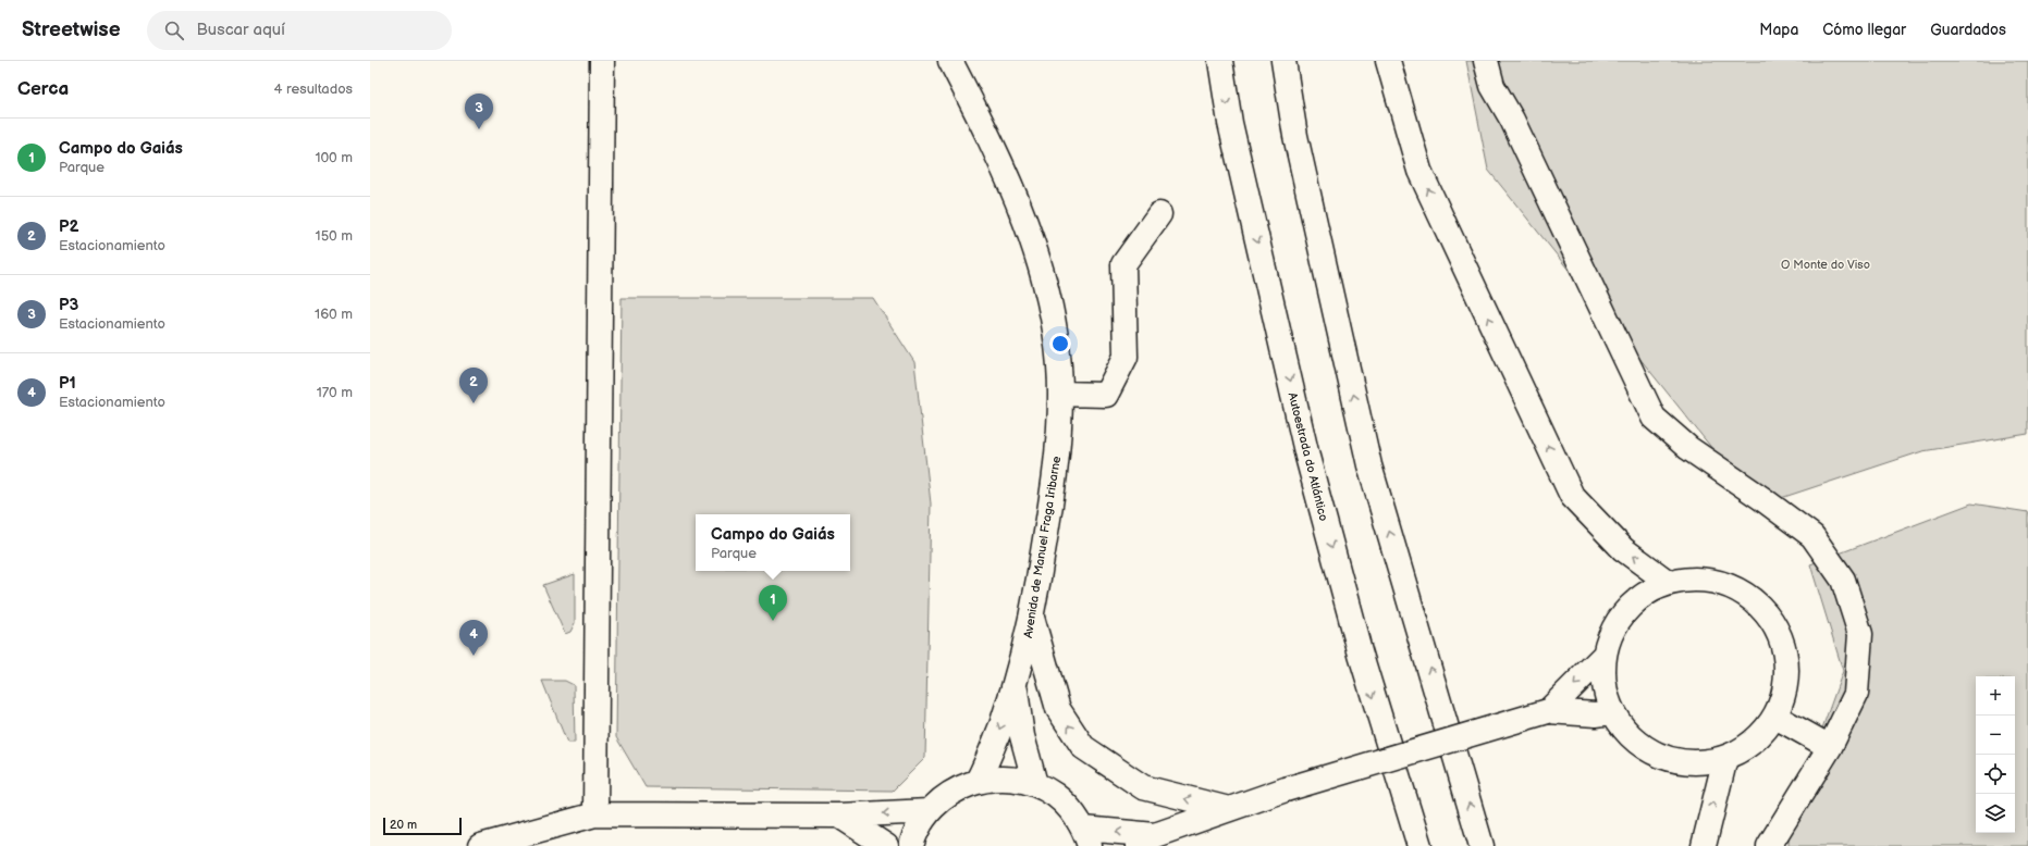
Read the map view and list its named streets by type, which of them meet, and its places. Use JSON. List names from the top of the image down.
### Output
{
  "streets": {
    "main road": ["Autoestrada do Atlántico", "Avenida de Manuel Fraga Iribarne"]
  },
  "parks": ["O Monte do Viso"],
  "scale_bar": "20 m",
  "page": {
    "header": "Streetwise",
    "search": "Buscar aquí",
    "nav": ["Mapa", "Cómo llegar", "Guardados"],
    "heading": ["Cerca", "4 resultados"],
    "pins": [
      "3",
      "2",
      "1",
      "4"
    ],
    "list": [
      {
        "mark": "1",
        "name": "Campo do Gaiás",
        "note": "Parque",
        "value": "100 m"
      },
      {
        "mark": "2",
        "name": "P2",
        "note": "Estacionamiento",
        "value": "150 m"
      },
      {
        "mark": "3",
        "name": "P3",
        "note": "Estacionamiento",
        "value": "160 m"
      },
      {
        "mark": "4",
        "name": "P1",
        "note": "Estacionamiento",
        "value": "170 m"
      }
    ],
    "popup": ["Campo do Gaiás", "Parque"],
    "map_buttons": ["+", "−"],
    "scale": "20 m"
  }
}
